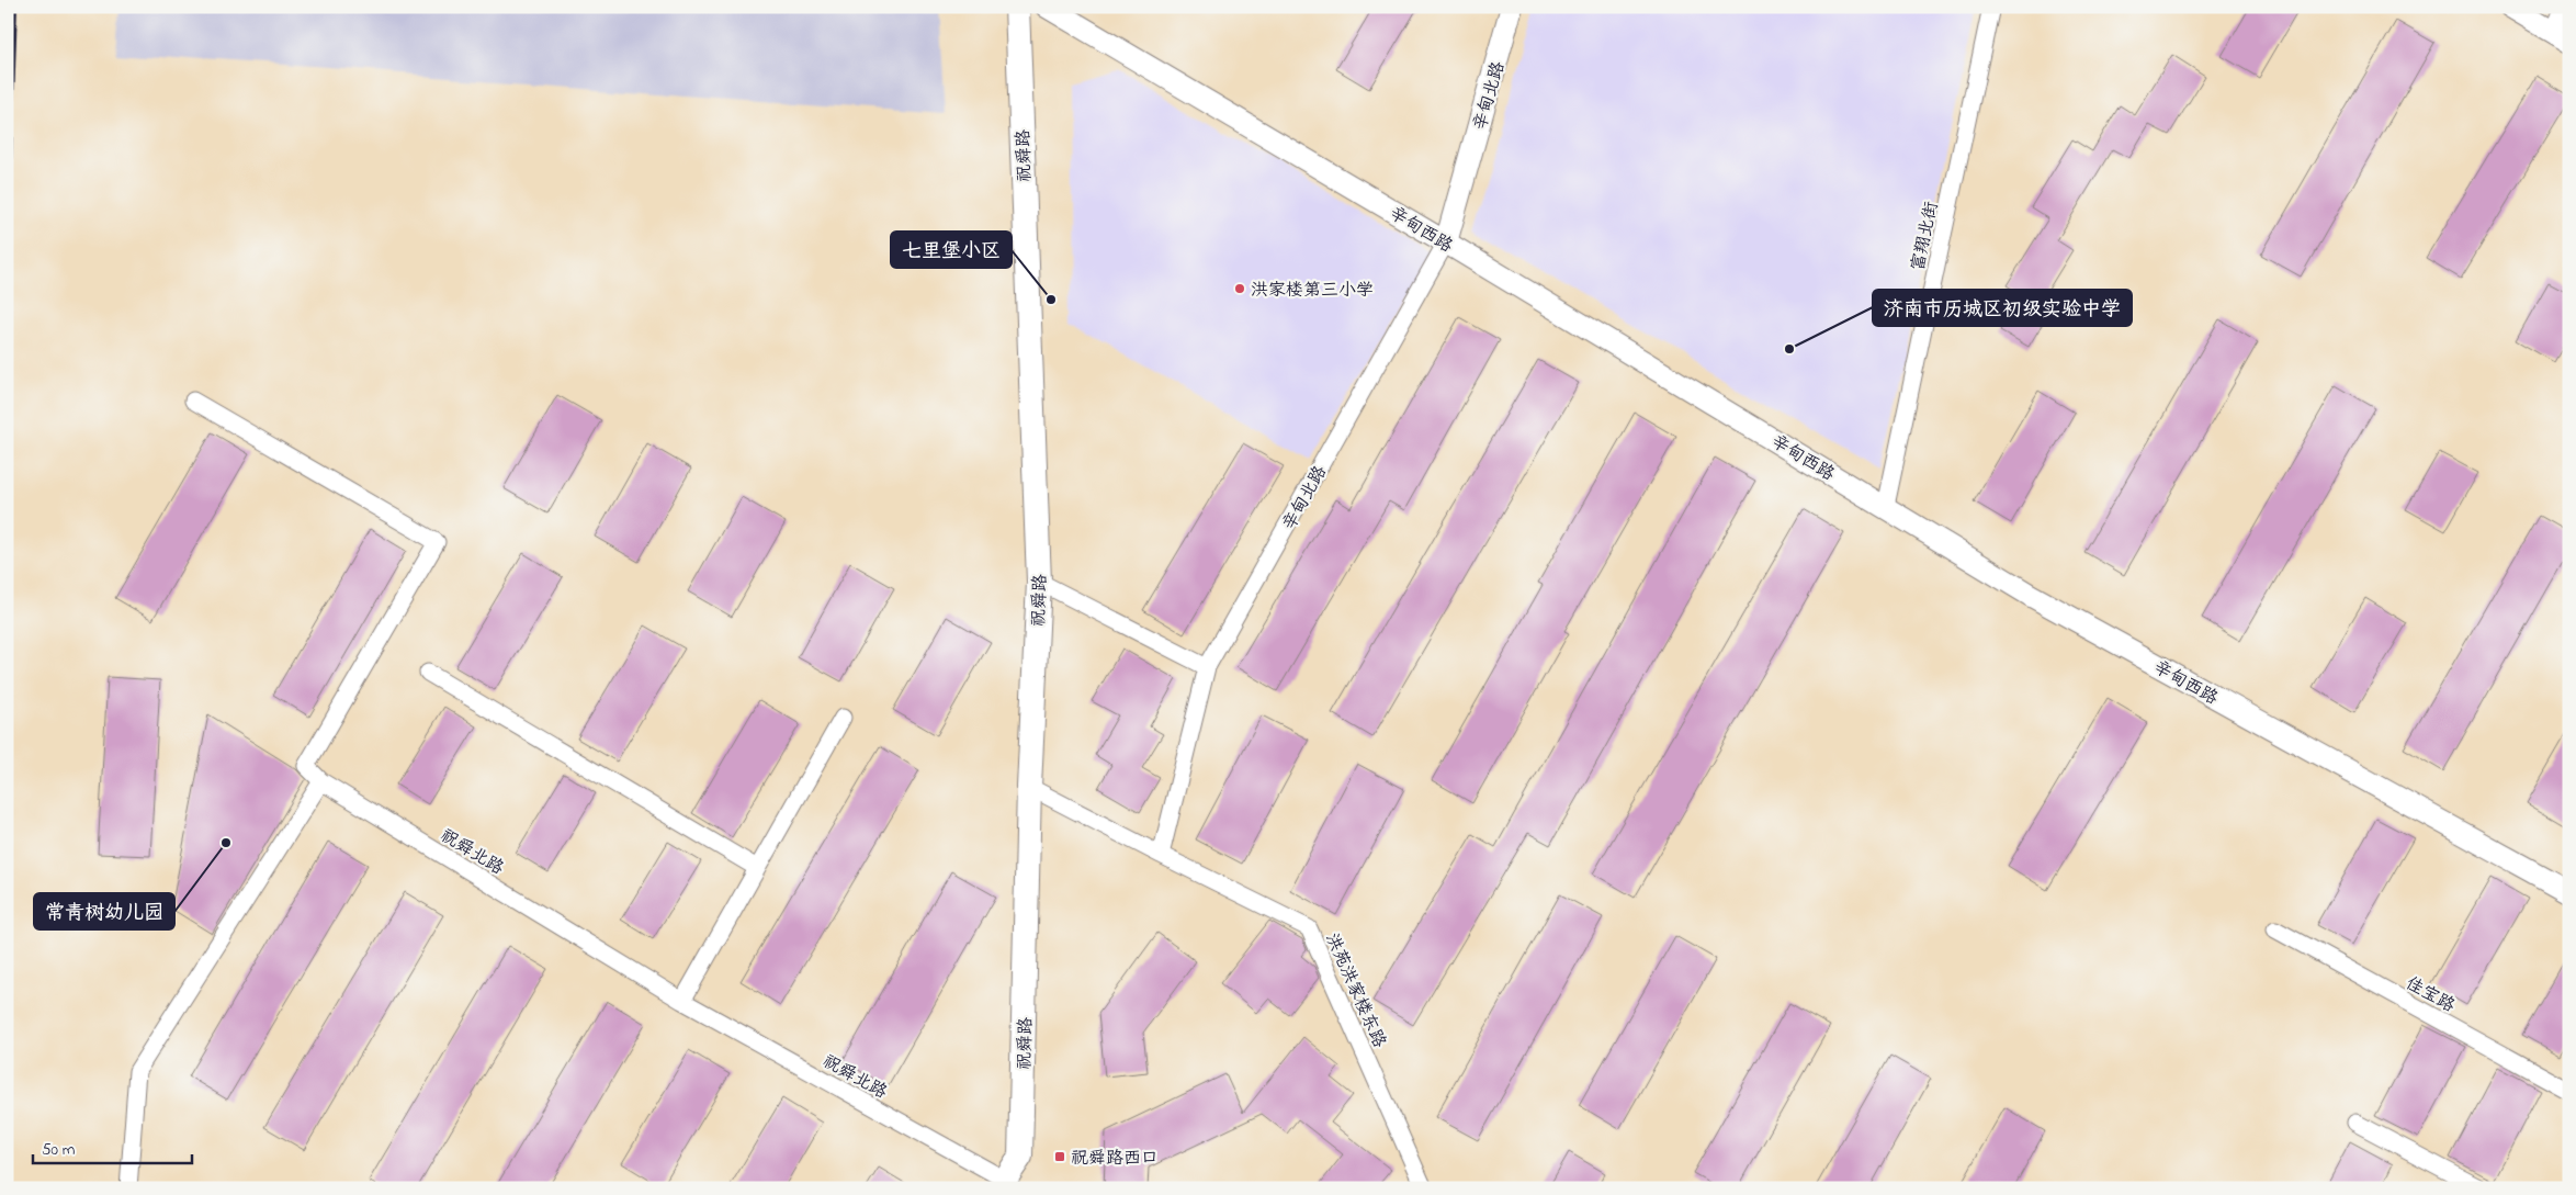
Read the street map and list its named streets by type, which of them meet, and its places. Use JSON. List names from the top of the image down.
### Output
{
  "streets": {
    "main road": ["祝舜路"],
    "street": [
      "辛甸北路",
      "辛甸西路",
      "富翔北街",
      "祝舜北路",
      "洪苑洪家楼东路",
      "佳宝路"
    ]
  },
  "crossings": [
    ["辛甸北路", "辛甸西路"],
    ["辛甸北路", "洪苑洪家楼东路"],
    ["祝舜路", "祝舜北路"],
    ["辛甸西路", "富翔北街"]
  ],
  "places": {
    "other": [
      "洪家楼第三小学",
      "七里堡小区",
      "济南市历城区初级实验中学",
      "常青树幼儿园"
    ],
    "transit": ["祝舜路西口"]
  },
  "scale_bar": "50 m"
}
